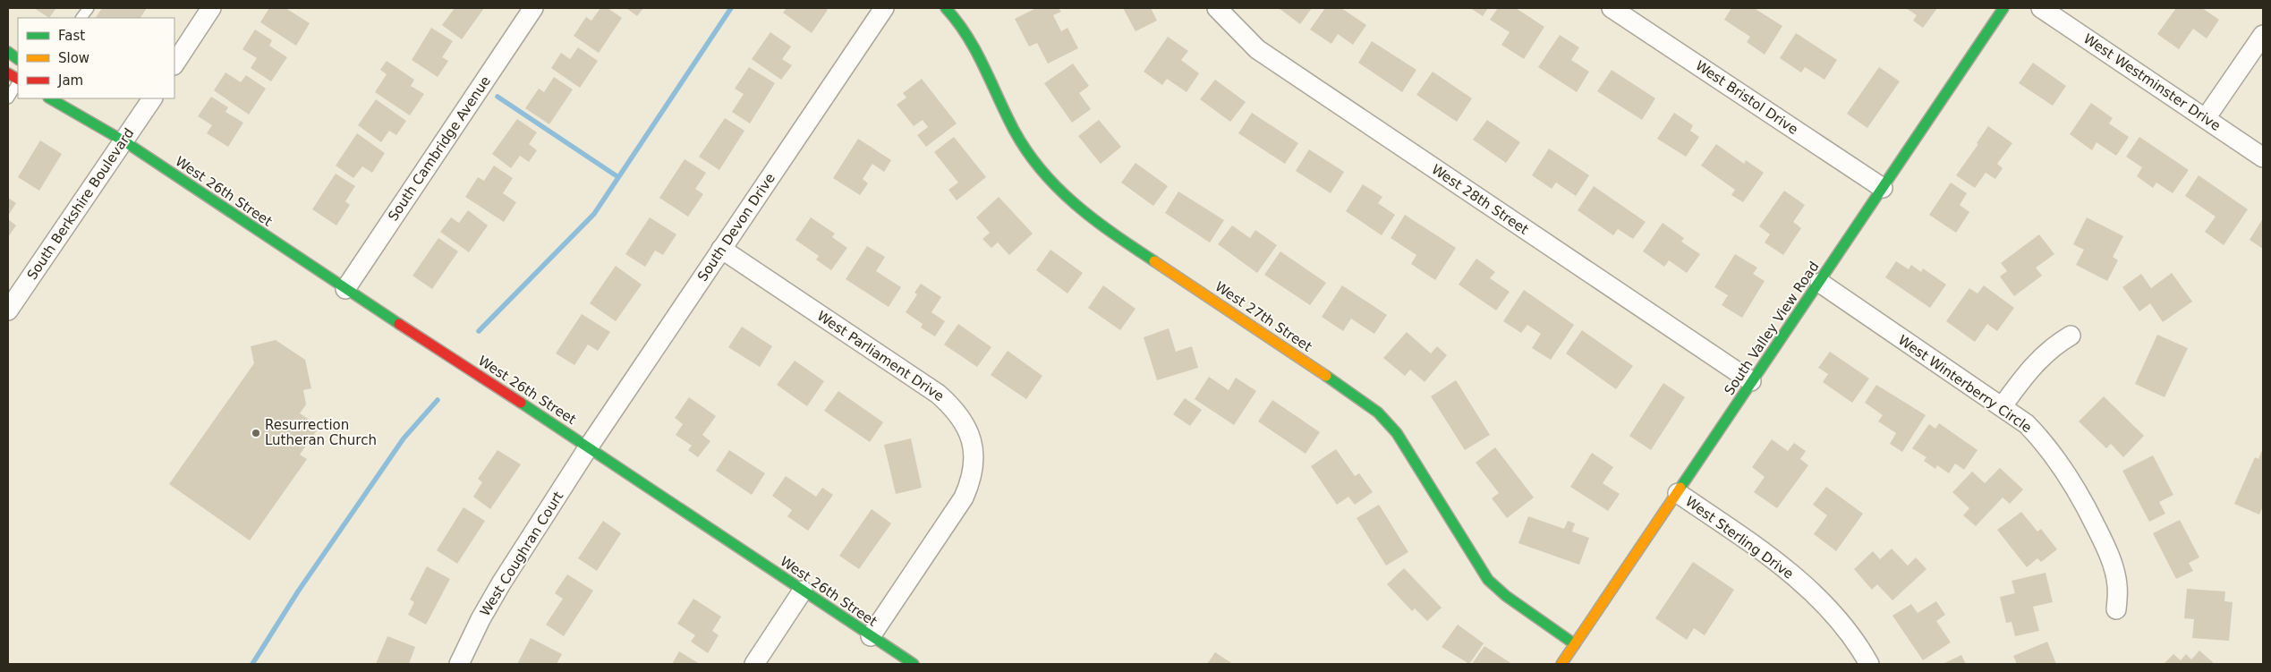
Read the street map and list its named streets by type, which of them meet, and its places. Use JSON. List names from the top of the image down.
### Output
{
  "streets": {
    "street": [
      "West Westminster Drive",
      "West Bristol Drive",
      "South Cambridge Avenue",
      "West 26th Street",
      "West 28th Street",
      "South Berkshire Boulevard",
      "South Devon Drive",
      "West 27th Street",
      "South Valley View Road",
      "West Parliament Drive",
      "West Winterberry Circle",
      "West Sterling Drive",
      "West Coughran Court"
    ]
  },
  "crossings": [
    ["West Bristol Drive", "South Valley View Road"],
    ["South Cambridge Avenue", "West 26th Street"],
    ["West 26th Street", "South Berkshire Boulevard"],
    ["West 26th Street", "South Devon Drive"],
    ["West 26th Street", "West Parliament Drive"],
    ["West 26th Street", "West Coughran Court"],
    ["West 28th Street", "South Valley View Road"],
    ["South Devon Drive", "West Parliament Drive"],
    ["South Devon Drive", "West Coughran Court"],
    ["West 27th Street", "South Valley View Road"],
    ["South Valley View Road", "West Winterberry Circle"],
    ["South Valley View Road", "West Sterling Drive"]
  ],
  "places": ["Resurrection Lutheran Church"],
  "legend": ["Fast", "Slow", "Jam"]
}
